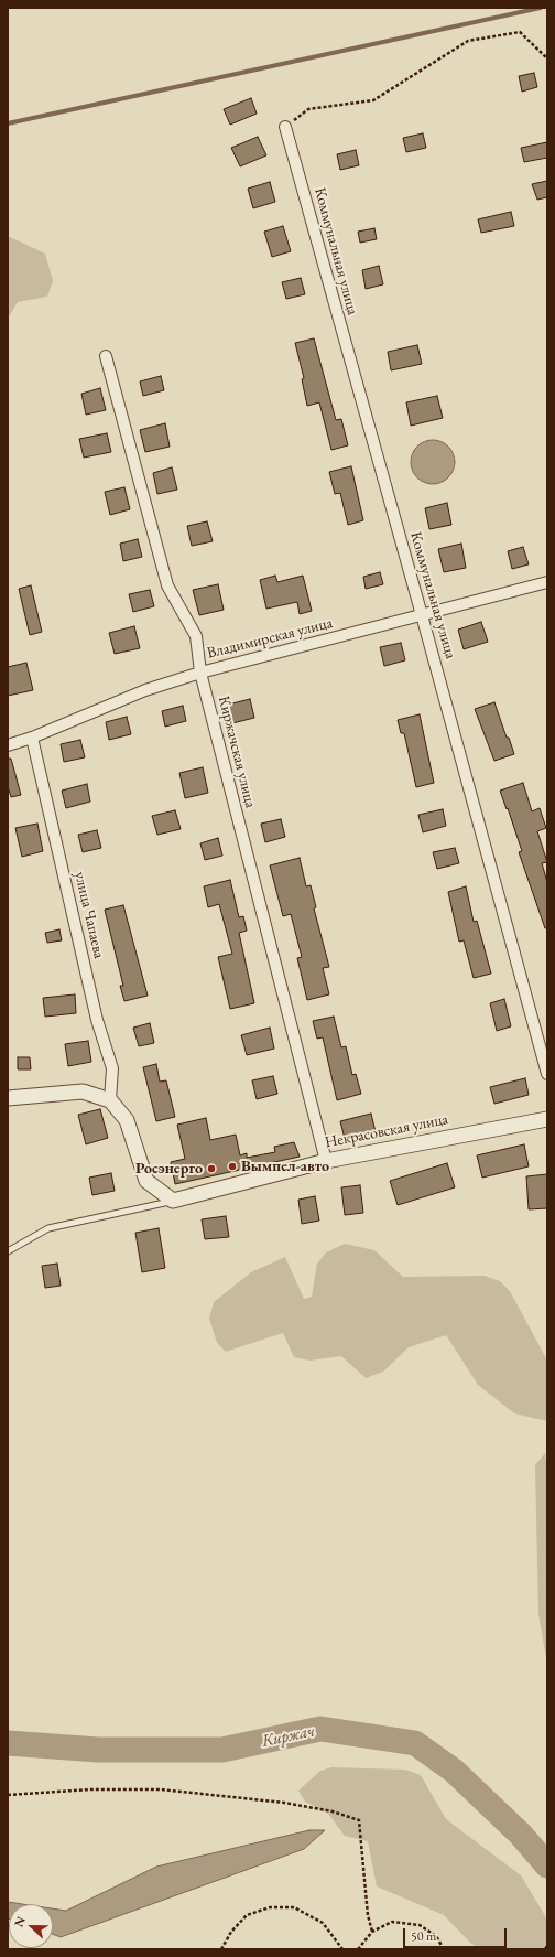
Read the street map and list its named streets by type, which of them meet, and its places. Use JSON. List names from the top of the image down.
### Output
{
  "streets": {
    "street": [
      "Коммунальная улица",
      "Владимирская улица",
      "Киржачская улица",
      "улица Чапаева",
      "Некрасовская улица"
    ]
  },
  "crossings": [
    ["Коммунальная улица", "Владимирская улица"],
    ["Владимирская улица", "Киржачская улица"],
    ["Владимирская улица", "улица Чапаева"],
    ["Киржачская улица", "Некрасовская улица"]
  ],
  "water": ["Киржач"],
  "places": ["Вымпел-авто", "Росэнерго"],
  "scale_bar": "50 m",
  "north": "left"
}
